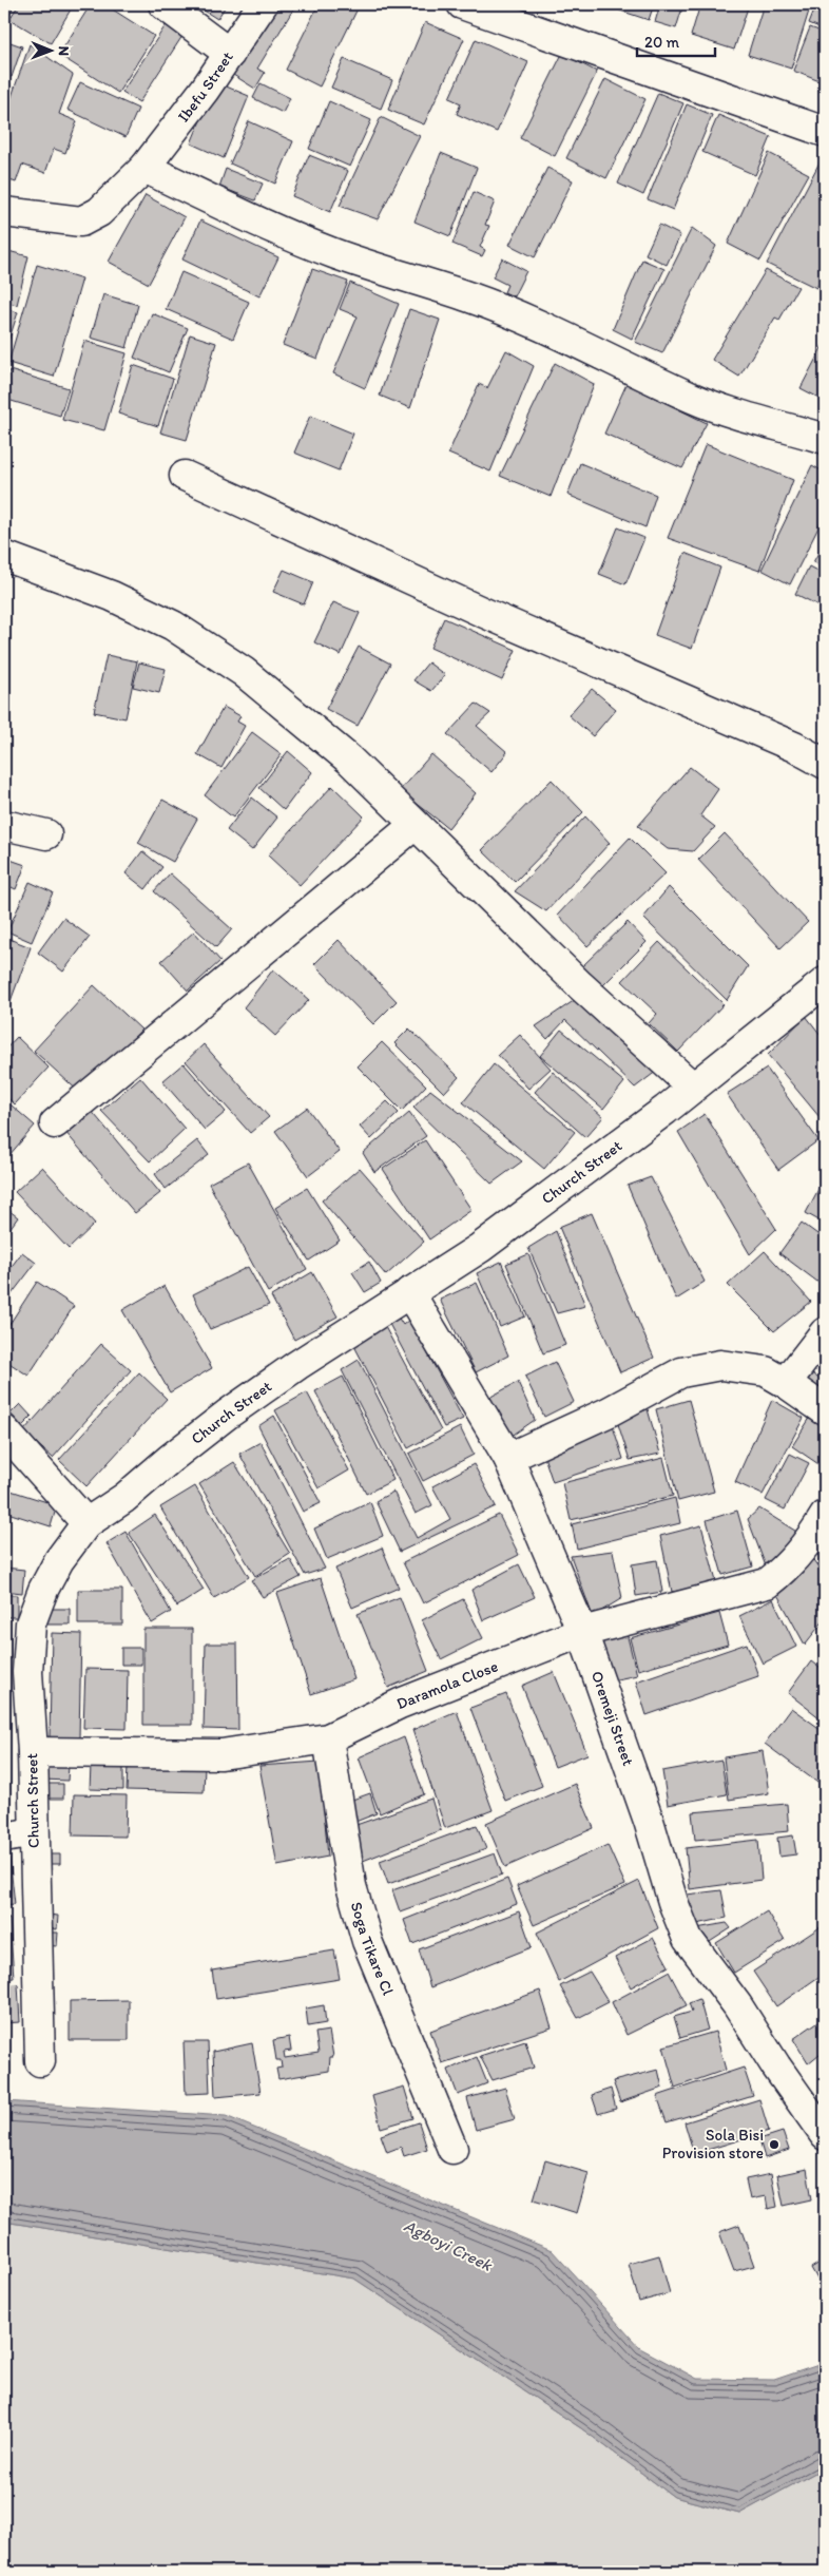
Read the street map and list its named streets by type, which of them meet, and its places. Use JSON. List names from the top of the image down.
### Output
{
  "streets": {
    "street": [
      "Ibefu Street",
      "Church Street",
      "Daramola Close",
      "Oremeji Street",
      "Soga Tikare Cl"
    ]
  },
  "crossings": [
    ["Church Street", "Daramola Close"],
    ["Church Street", "Oremeji Street"],
    ["Daramola Close", "Oremeji Street"],
    ["Daramola Close", "Soga Tikare Cl"]
  ],
  "water": ["Agboyi Creek"],
  "places": ["Sola Bisi Provision store"],
  "scale_bar": "20 m",
  "north": "right"
}
